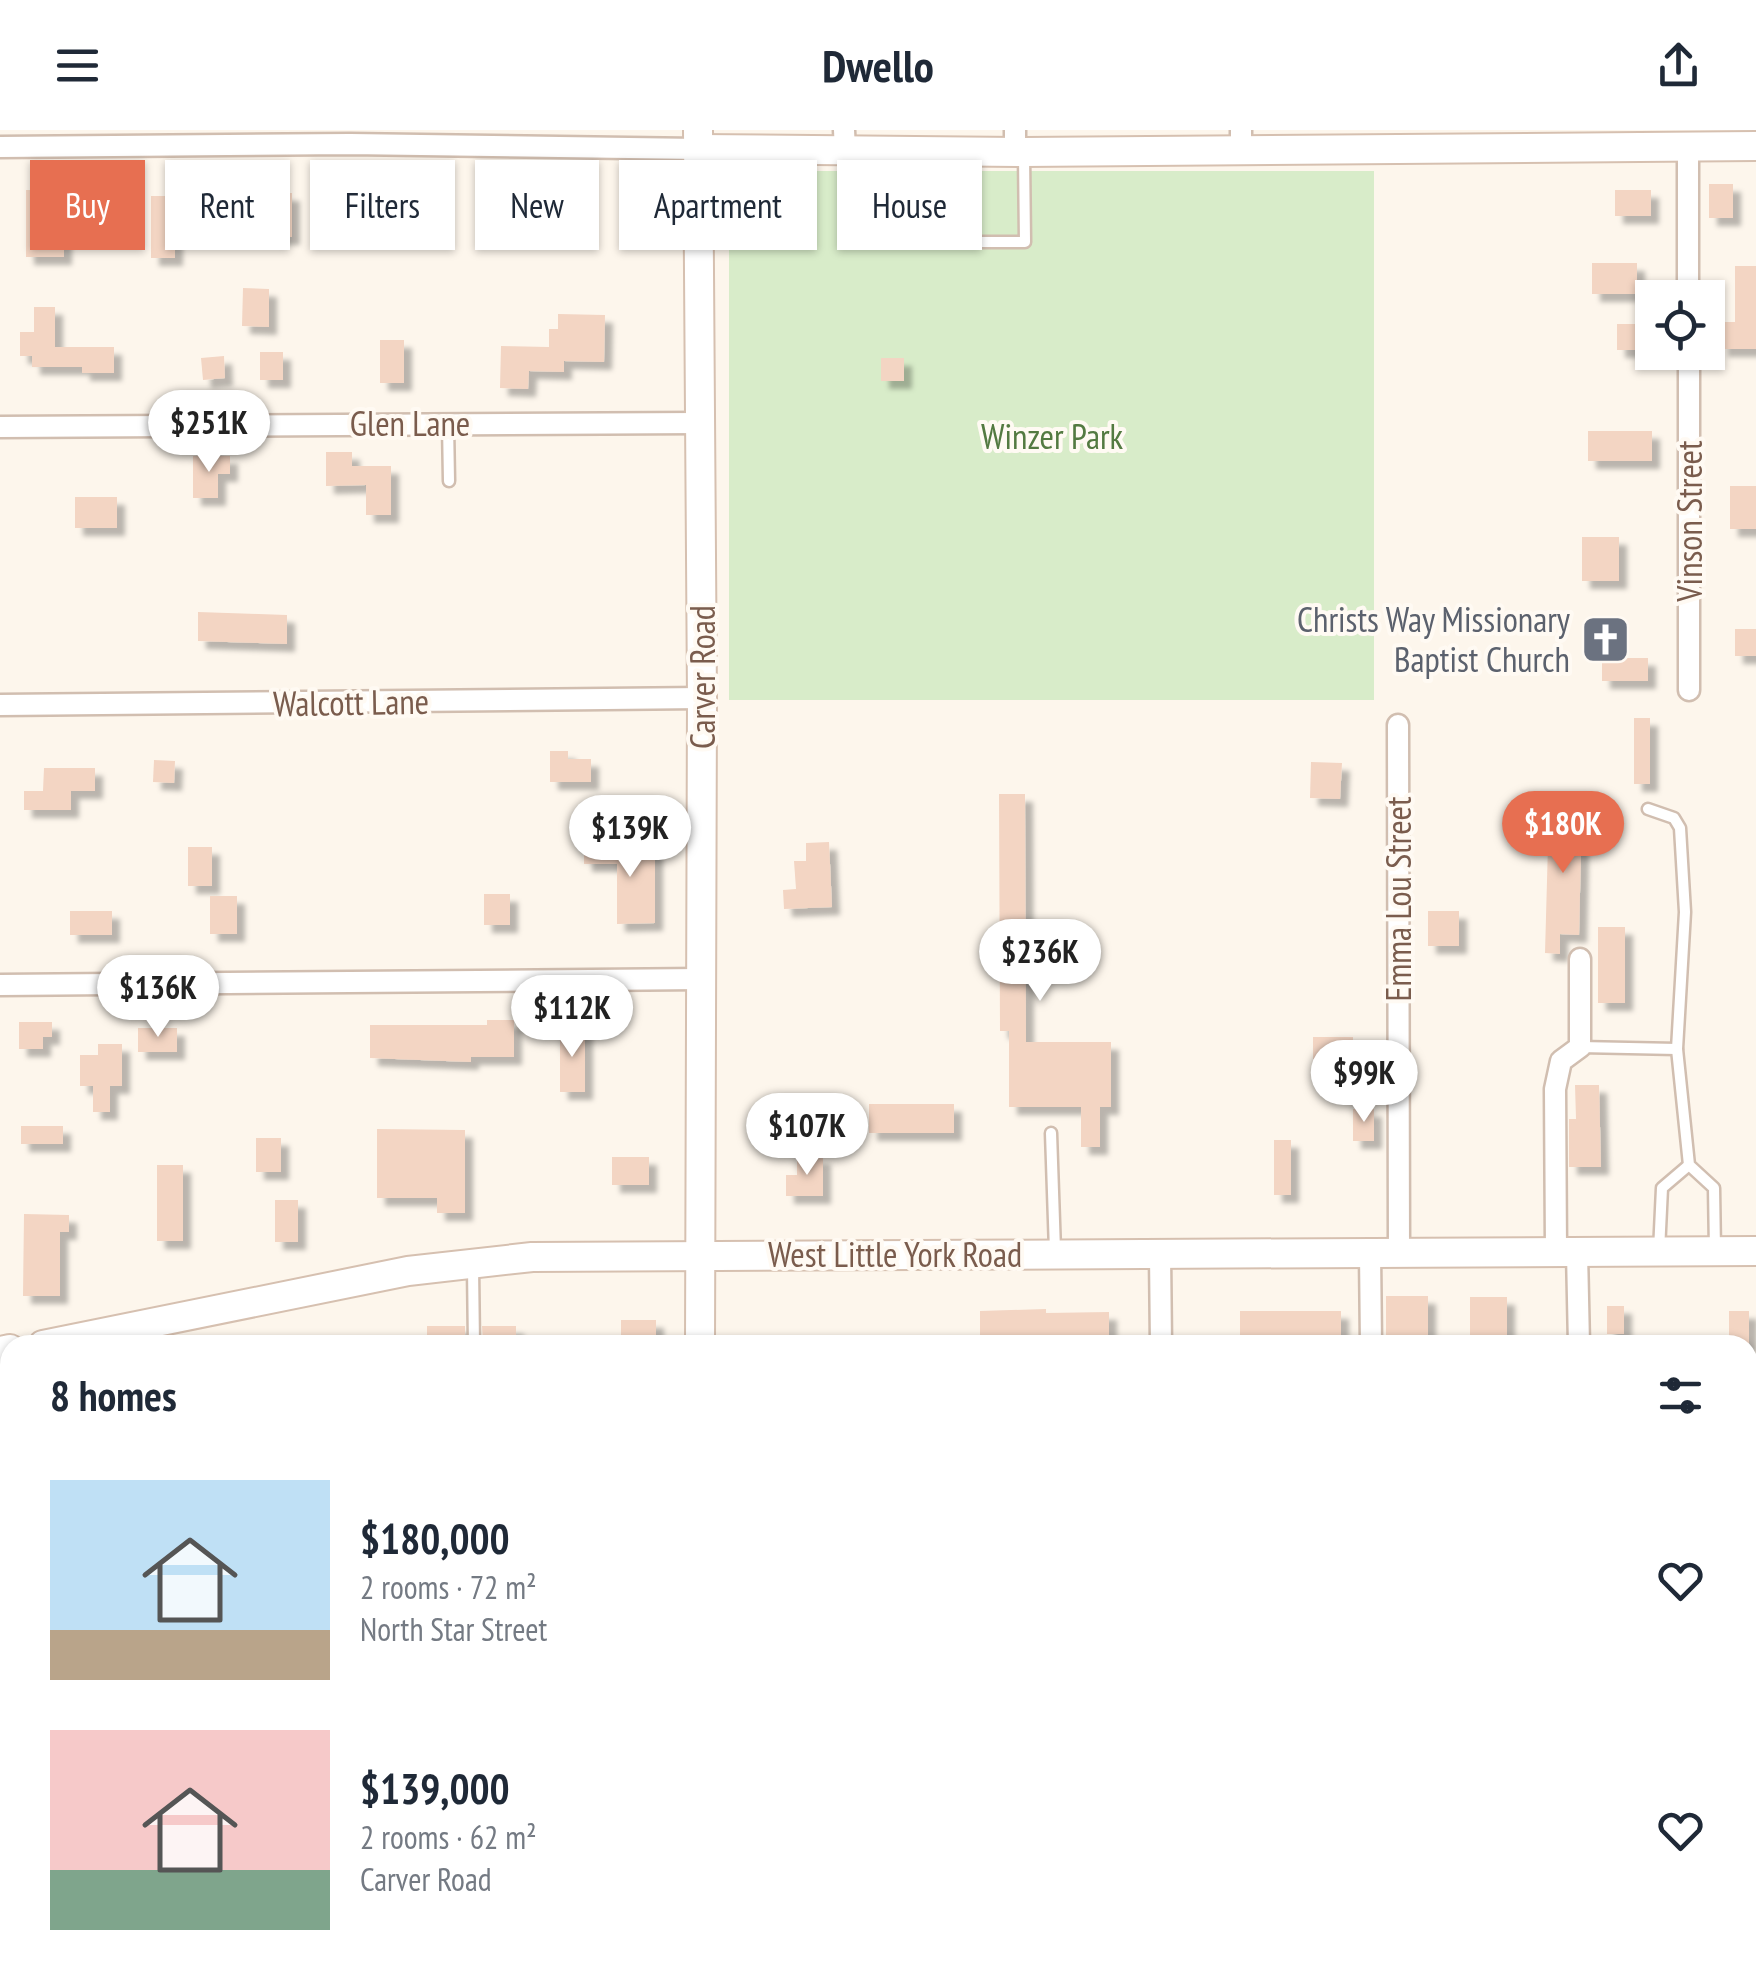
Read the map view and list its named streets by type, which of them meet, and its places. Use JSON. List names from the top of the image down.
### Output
{
  "streets": {
    "street": [
      "Glen Lane",
      "Vinson Street",
      "Carver Road",
      "Walcott Lane",
      "Emma Lou Street",
      "West Little York Road"
    ]
  },
  "crossings": [
    ["Glen Lane", "Carver Road"],
    ["Carver Road", "Walcott Lane"],
    ["Carver Road", "West Little York Road"],
    ["Emma Lou Street", "West Little York Road"]
  ],
  "parks": ["Winzer Park"],
  "places": {
    "church": ["Christs Way Missionary Baptist Church"]
  },
  "page": {
    "header": "Dwello",
    "chip": [
      "Buy",
      "Rent",
      "Filters",
      "New",
      "Apartment",
      "House"
    ],
    "price": [
      "$251K",
      "$180K",
      "$139K",
      "$236K",
      "$136K",
      "$112K",
      "$99K",
      "$107K"
    ],
    "heading": "8 homes",
    "list": [
      {
        "name": "$180,000",
        "note": "2 rooms · 72 m² · North Star Street"
      },
      {
        "name": "$139,000",
        "note": "2 rooms · 62 m² · Carver Road"
      }
    ]
  }
}
